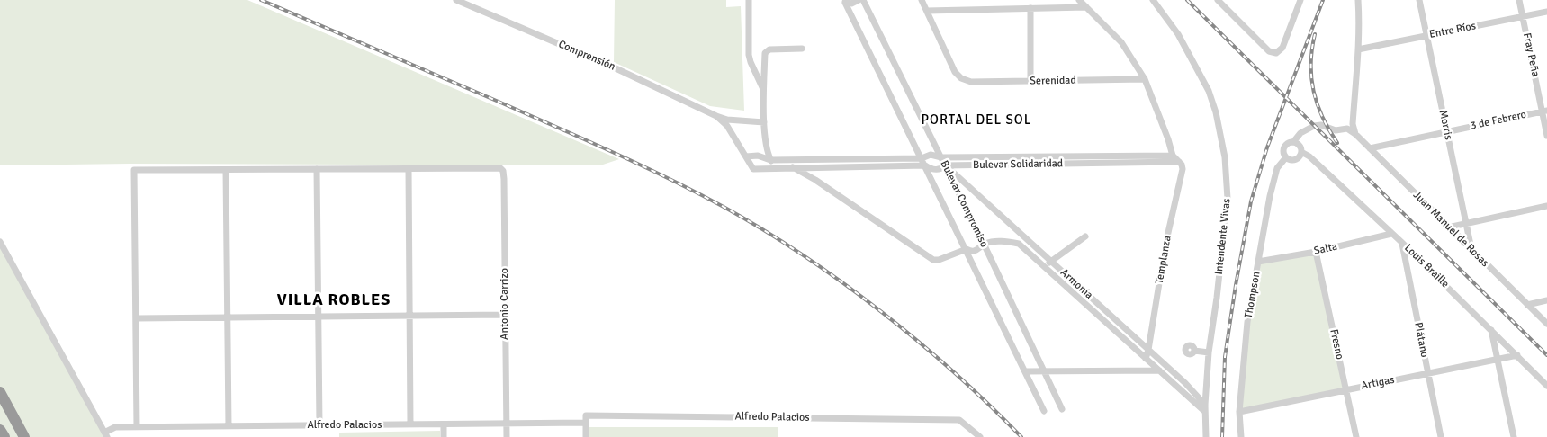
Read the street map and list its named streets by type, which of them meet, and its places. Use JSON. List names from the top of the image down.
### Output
{
  "streets": {
    "street": [
      "Entre Ríos",
      "Fray Peña",
      "Comprensión",
      "Serenidad",
      "3 de Febrero",
      "Morris",
      "Bulevar Solidaridad",
      "Bulevar Compromiso",
      "Juan Manuel de Rosas",
      "Intendente Vivas",
      "Salta",
      "Templanza",
      "Louis Braille",
      "Armonía",
      "Thompson",
      "Antonio Carrizo",
      "Plátano",
      "Fresno",
      "Artigas",
      "Alfredo Palacios"
    ]
  },
  "crossings": [
    ["Entre Ríos", "Fray Peña"],
    ["Entre Ríos", "Morris"],
    ["Fray Peña", "3 de Febrero"],
    ["Comprensión", "Bulevar Solidaridad"],
    ["3 de Febrero", "Morris"],
    ["3 de Febrero", "Juan Manuel de Rosas"],
    ["Morris", "Juan Manuel de Rosas"],
    ["Bulevar Solidaridad", "Bulevar Compromiso"],
    ["Bulevar Solidaridad", "Templanza"],
    ["Bulevar Solidaridad", "Armonía"],
    ["Bulevar Compromiso", "Armonía"],
    ["Intendente Vivas", "Armonía"],
    ["Salta", "Louis Braille"],
    ["Salta", "Thompson"],
    ["Salta", "Fresno"],
    ["Templanza", "Armonía"],
    ["Louis Braille", "Thompson"],
    ["Louis Braille", "Plátano"],
    ["Louis Braille", "Artigas"],
    ["Thompson", "Artigas"],
    ["Antonio Carrizo", "Alfredo Palacios"],
    ["Plátano", "Artigas"],
    ["Fresno", "Artigas"]
  ],
  "districts": ["PORTAL DEL SOL", "VILLA ROBLES"]
}
